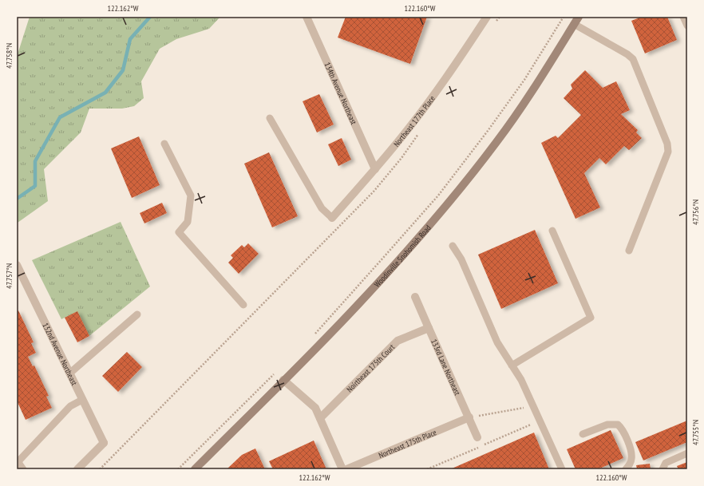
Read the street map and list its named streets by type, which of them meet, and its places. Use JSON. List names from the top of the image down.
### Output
{
  "streets": {
    "main road": ["Woodinville Snohomish Road"],
    "street": [
      "134th Avenue Northeast",
      "Northeast 177th Place",
      "132nd Avenue Northeast",
      "133rd Lane Northeast",
      "Noirtheast 175th Court",
      "Northeast 175th Place"
    ]
  },
  "crossings": [
    ["134th Avenue Northeast", "Northeast 177th Place"],
    ["133rd Lane Northeast", "Noirtheast 175th Court"],
    ["133rd Lane Northeast", "Northeast 175th Place"]
  ],
  "coordinates": [
    "122.162°W",
    "122.160°W",
    "47.758°N",
    "47.756°N",
    "47.757°N",
    "47.755°N"
  ]
}
